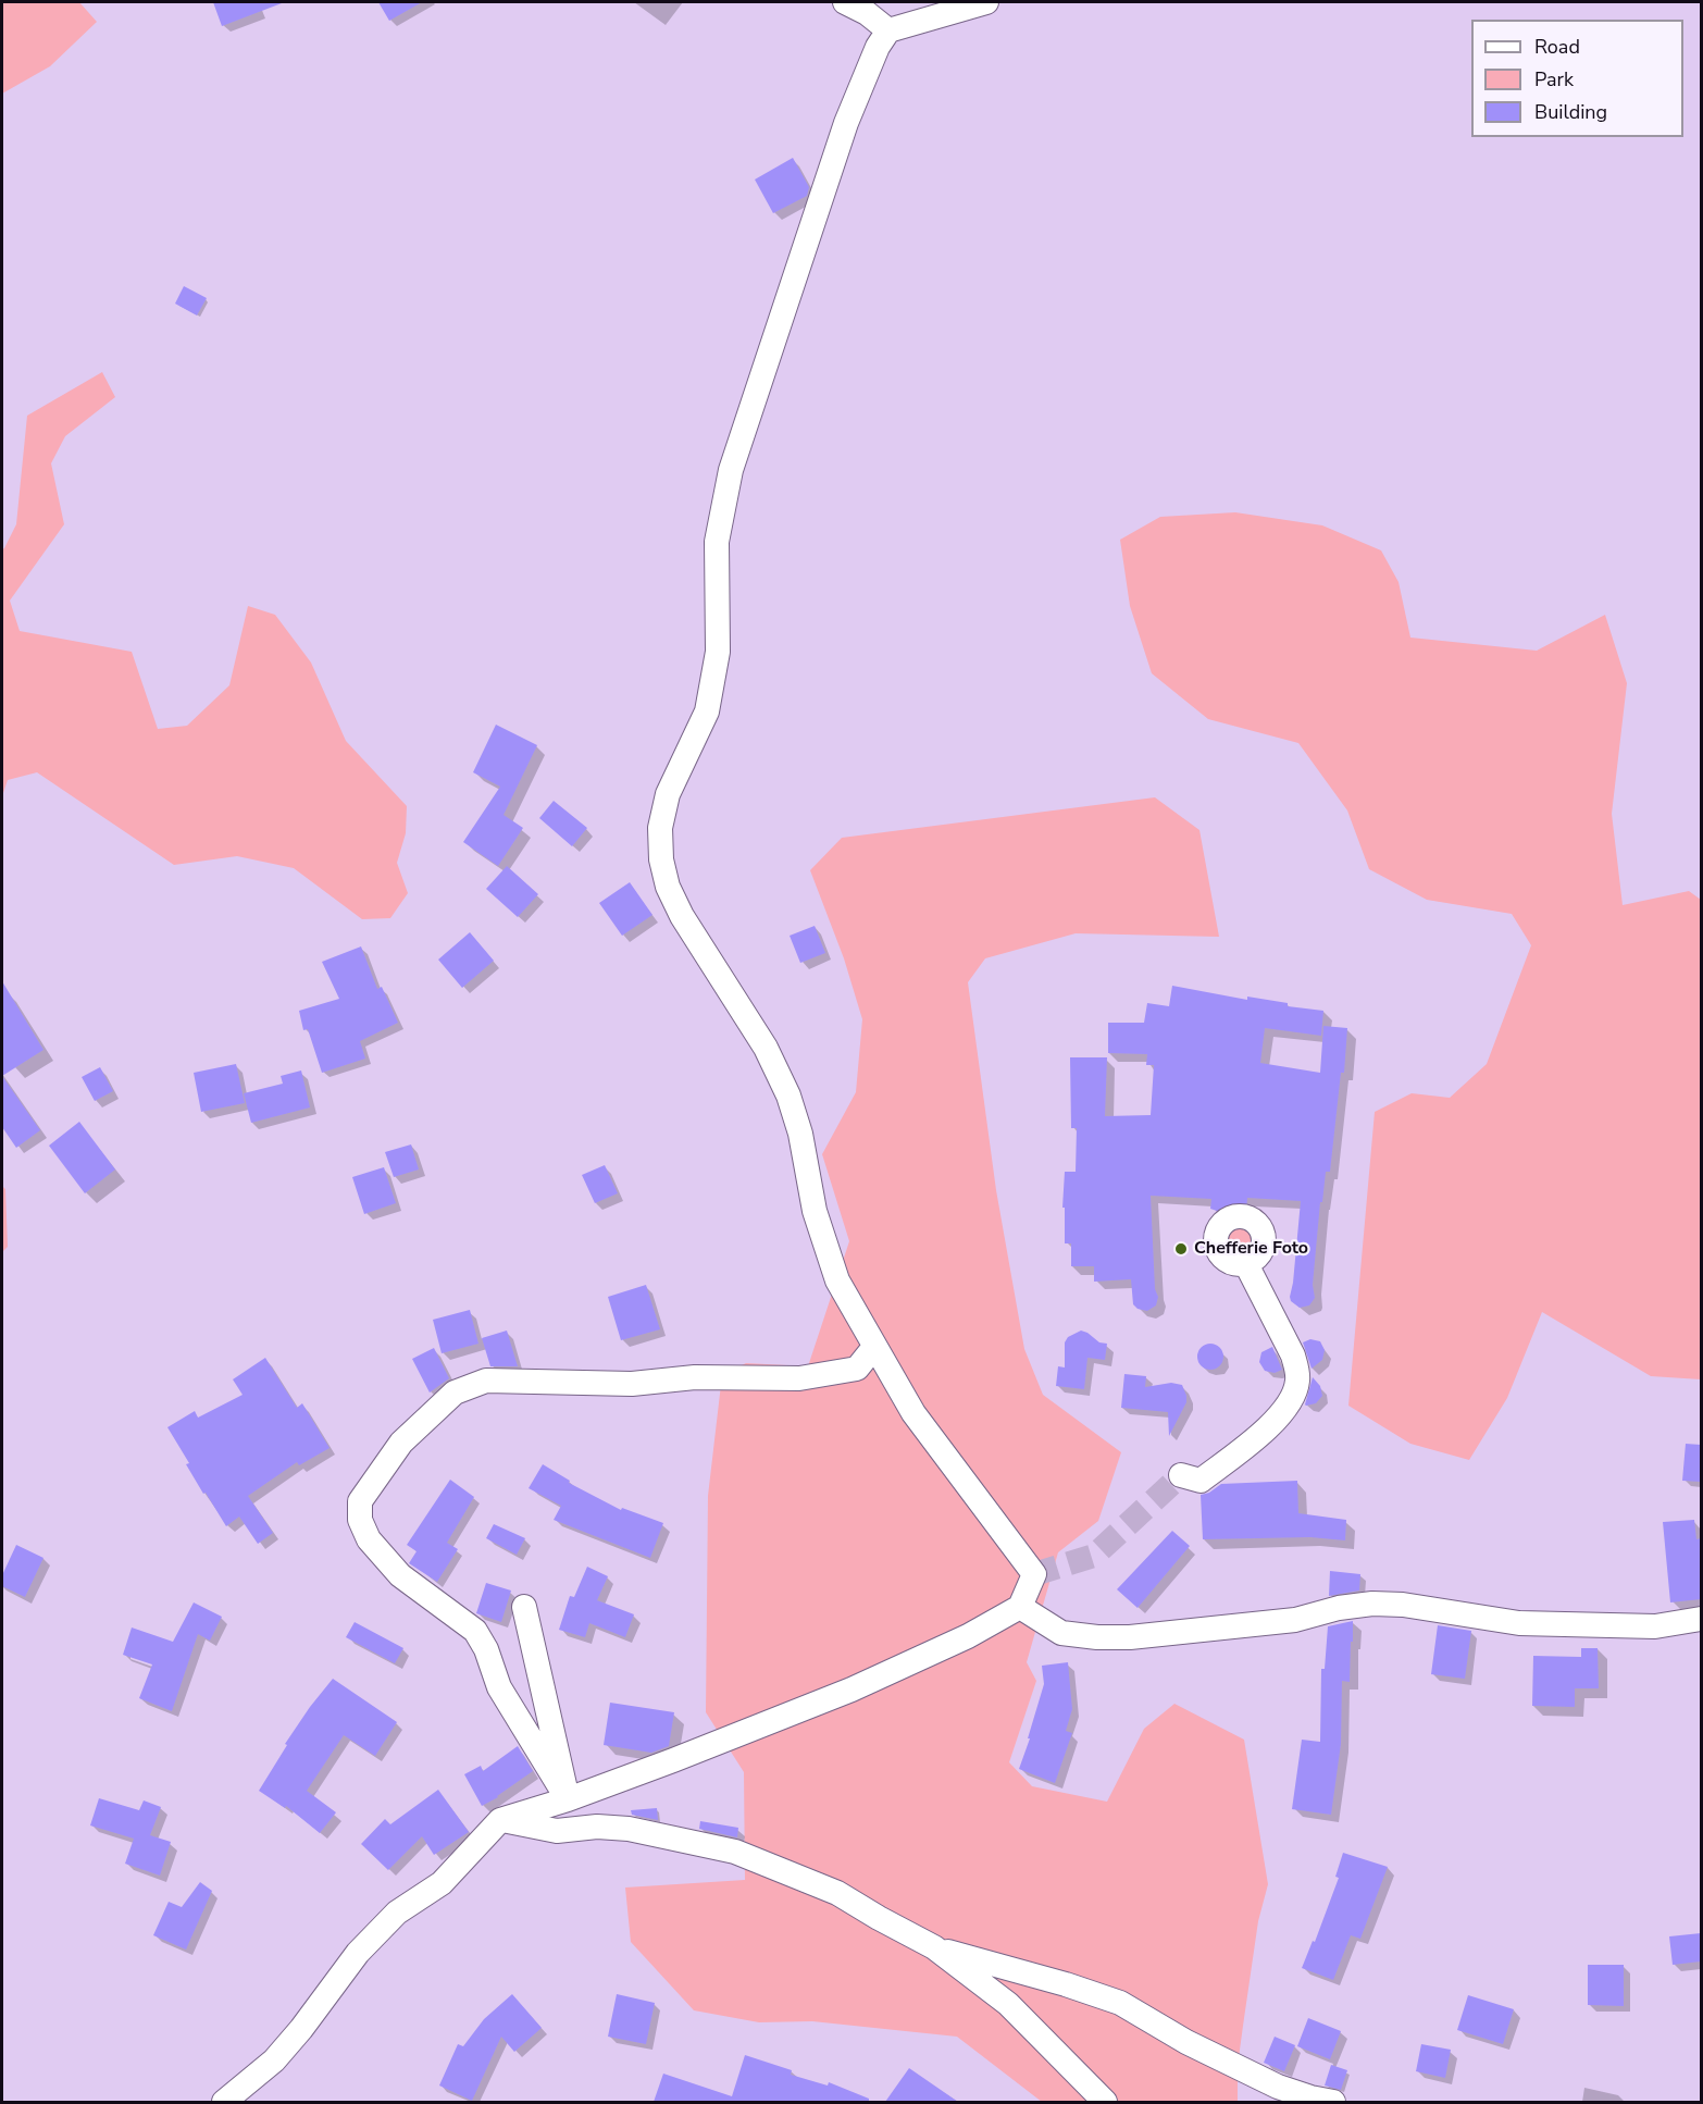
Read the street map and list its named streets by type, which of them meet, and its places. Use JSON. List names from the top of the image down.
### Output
{
  "places": ["Chefferie Foto"],
  "legend": ["Road", "Park", "Building"]
}
